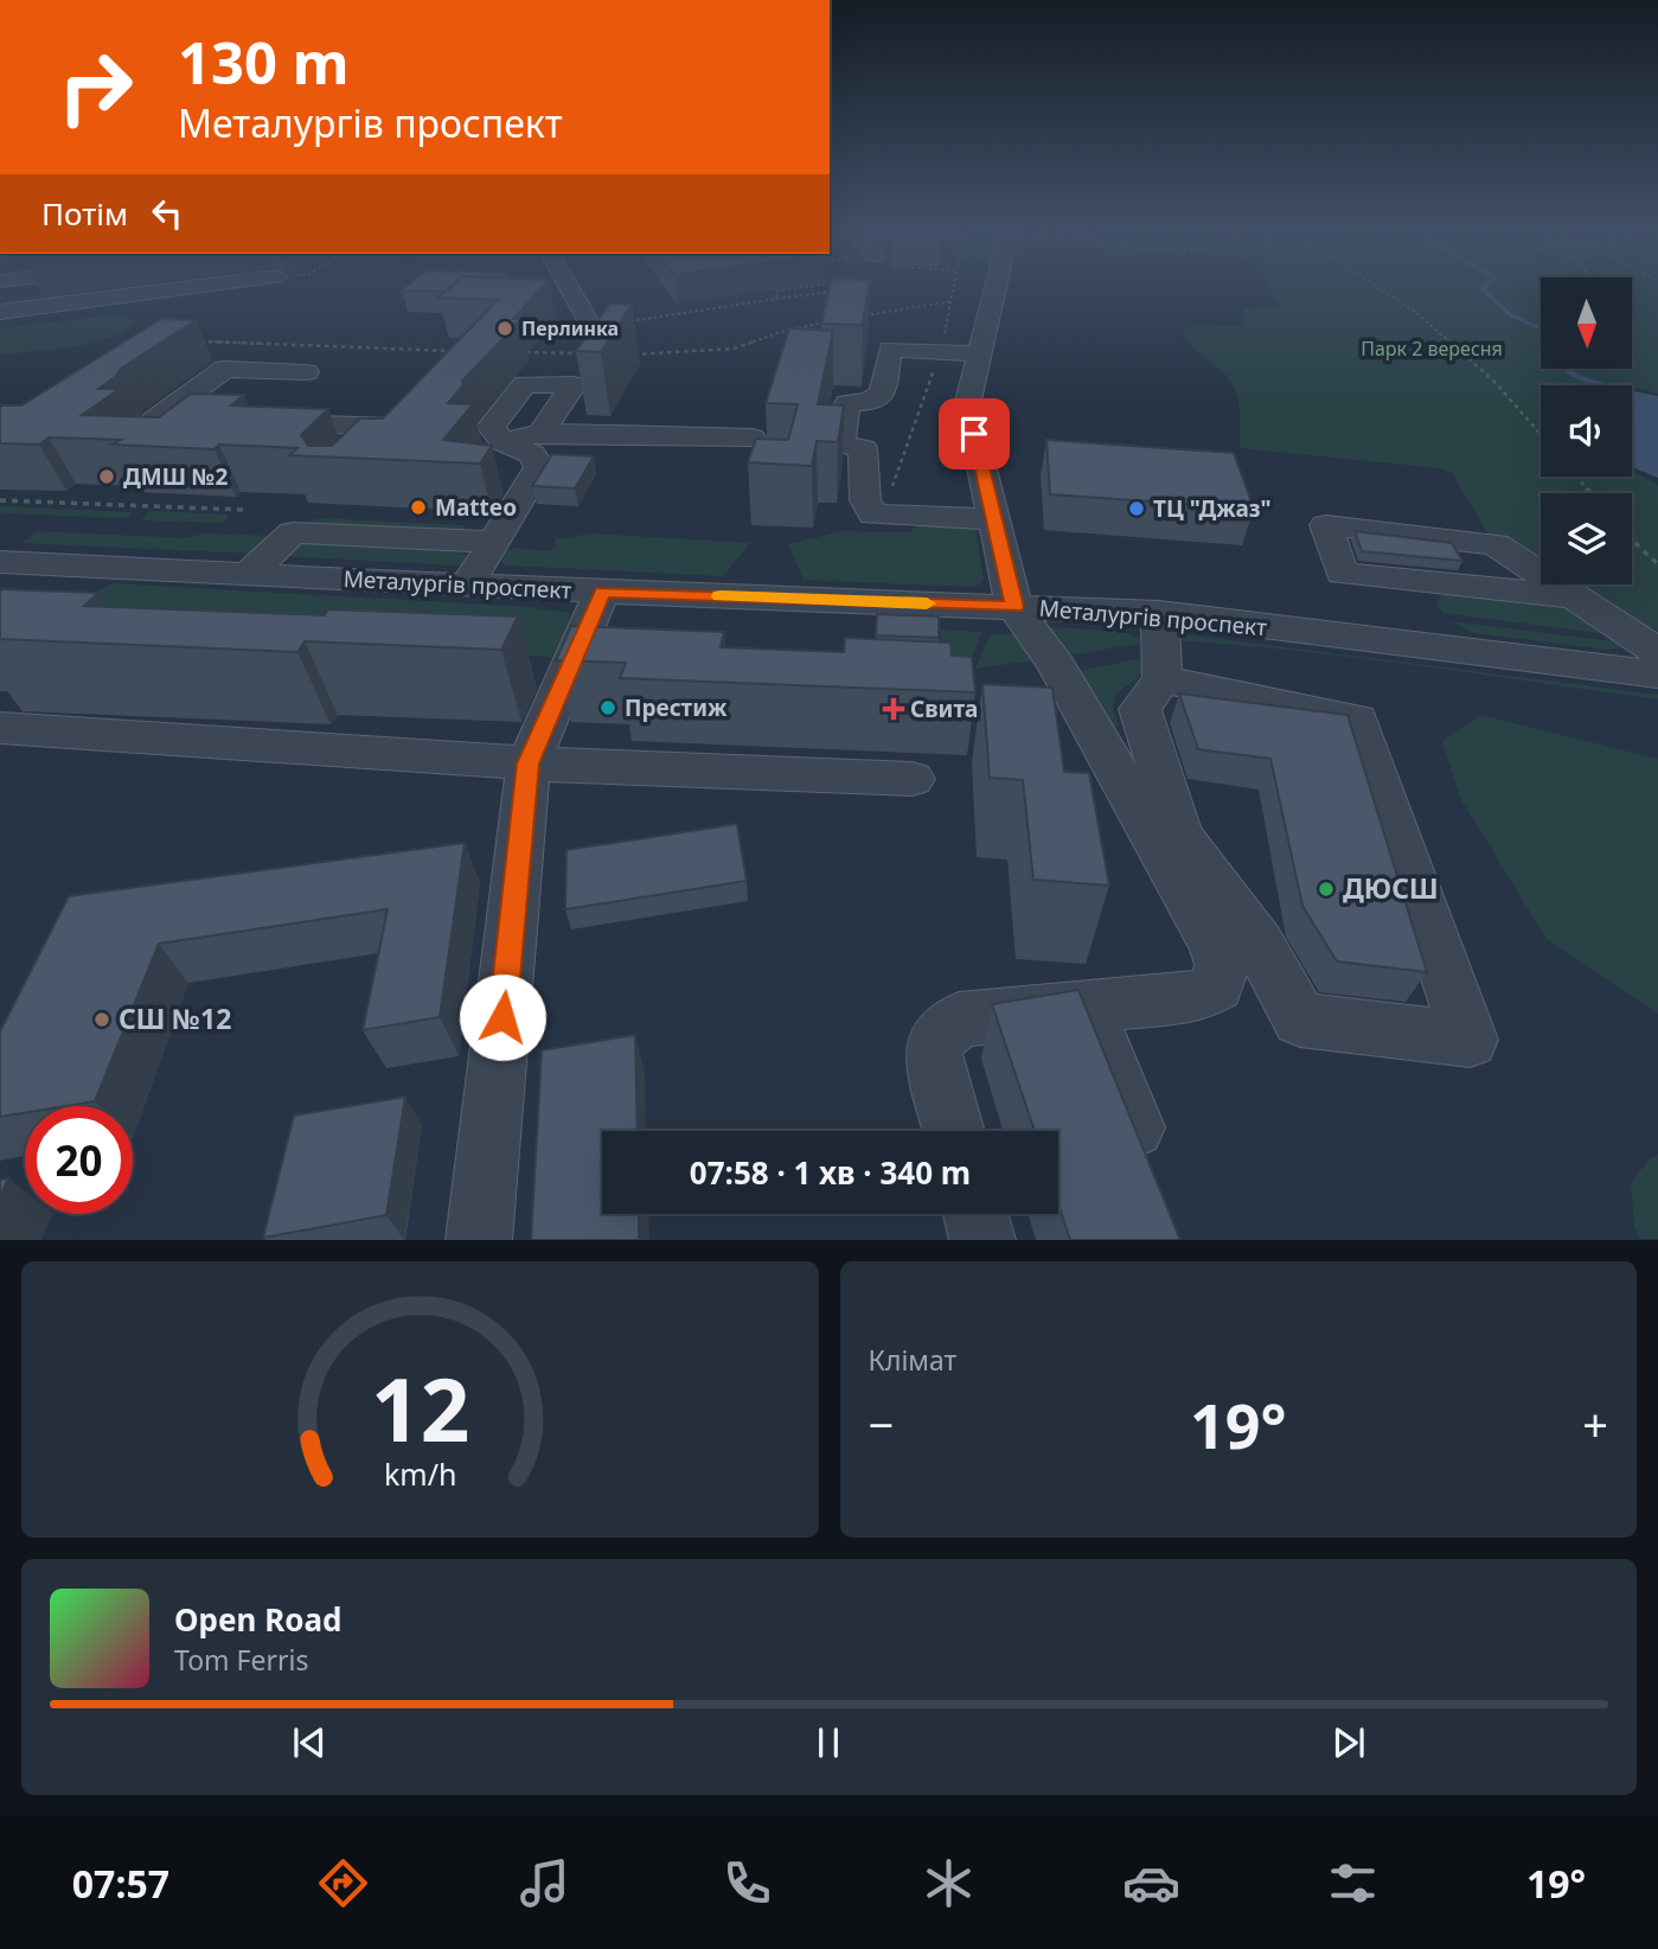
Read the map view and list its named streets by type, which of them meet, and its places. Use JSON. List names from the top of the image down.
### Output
{
  "streets": {
    "street": ["Металургів проспект"]
  },
  "parks": ["Парк 2 вересня"],
  "places": {
    "other": [
      "Перлинка",
      "ДМШ №2",
      "Matteo",
      "ТЦ \"Джаз\"",
      "Престиж",
      "ДЮСШ",
      "СШ №12"
    ],
    "health": ["Свита"]
  },
  "north": "bottom",
  "page": {
    "turn": ["130 m", "Металургів проспект"],
    "then": "Потім",
    "limit": "20",
    "trip": "07:58 · 1 хв · 340 m",
    "tile": "Клімат",
    "heat": ["−", "19°", "+"],
    "song": ["Open Road", "Tom Ferris"],
    "tabs": ["07:57", "19°"],
    "gauge": ["12", "km/h"]
  }
}
